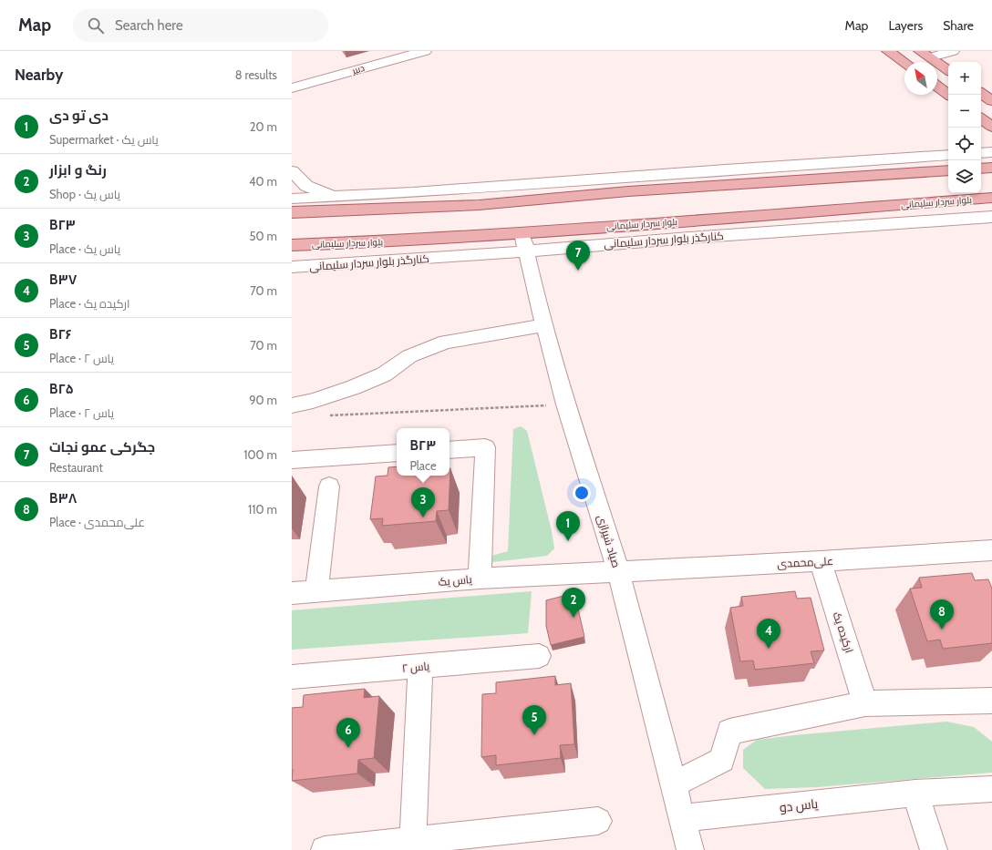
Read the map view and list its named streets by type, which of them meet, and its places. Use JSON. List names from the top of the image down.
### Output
{
  "streets": {
    "main road": ["بلوار سردار سلیمانی"],
    "street": [
      "دبیر",
      "کنارگذر بلوار سردار سلیمانی",
      "صیاد شیرازی",
      "علی‌محمدی",
      "یاس یک",
      "ارکیده یک",
      "یاس ۲",
      "یاس دو"
    ]
  },
  "crossings": [
    ["بلوار سردار سلیمانی", "کنارگذر بلوار سردار سلیمانی"],
    ["بلوار سردار سلیمانی", "صیاد شیرازی"],
    ["کنارگذر بلوار سردار سلیمانی", "صیاد شیرازی"],
    ["صیاد شیرازی", "علی‌محمدی"],
    ["صیاد شیرازی", "یاس یک"],
    ["صیاد شیرازی", "یاس دو"],
    ["علی‌محمدی", "یاس یک"],
    ["علی‌محمدی", "ارکیده یک"]
  ],
  "north": "top left",
  "page": {
    "header": "Map",
    "search": "Search here",
    "nav": ["Map", "Layers", "Share"],
    "heading": ["Nearby", "8 results"],
    "map_buttons": ["+", "−"],
    "list": [
      {
        "mark": "1",
        "name": "دی تو دی",
        "note": "Supermarket · یاس یک",
        "value": "20 m"
      },
      {
        "mark": "2",
        "name": "رنگ و ابزار",
        "note": "Shop · یاس یک",
        "value": "40 m"
      },
      {
        "mark": "3",
        "name": "B۲۳",
        "note": "Place · یاس یک",
        "value": "50 m"
      },
      {
        "mark": "4",
        "name": "B۳۷",
        "note": "Place · ارکیده یک",
        "value": "70 m"
      },
      {
        "mark": "5",
        "name": "B۲۶",
        "note": "Place · یاس ۲",
        "value": "70 m"
      },
      {
        "mark": "6",
        "name": "B۲۵",
        "note": "Place · یاس ۲",
        "value": "90 m"
      },
      {
        "mark": "7",
        "name": "جگرکی عمو نجات",
        "note": "Restaurant",
        "value": "100 m"
      },
      {
        "mark": "8",
        "name": "B۳۸",
        "note": "Place · علی‌محمدی",
        "value": "110 m"
      }
    ],
    "pins": [
      "7",
      "3",
      "1",
      "2",
      "8",
      "4",
      "5",
      "6"
    ],
    "popup": ["B۲۳", "Place"]
  }
}
